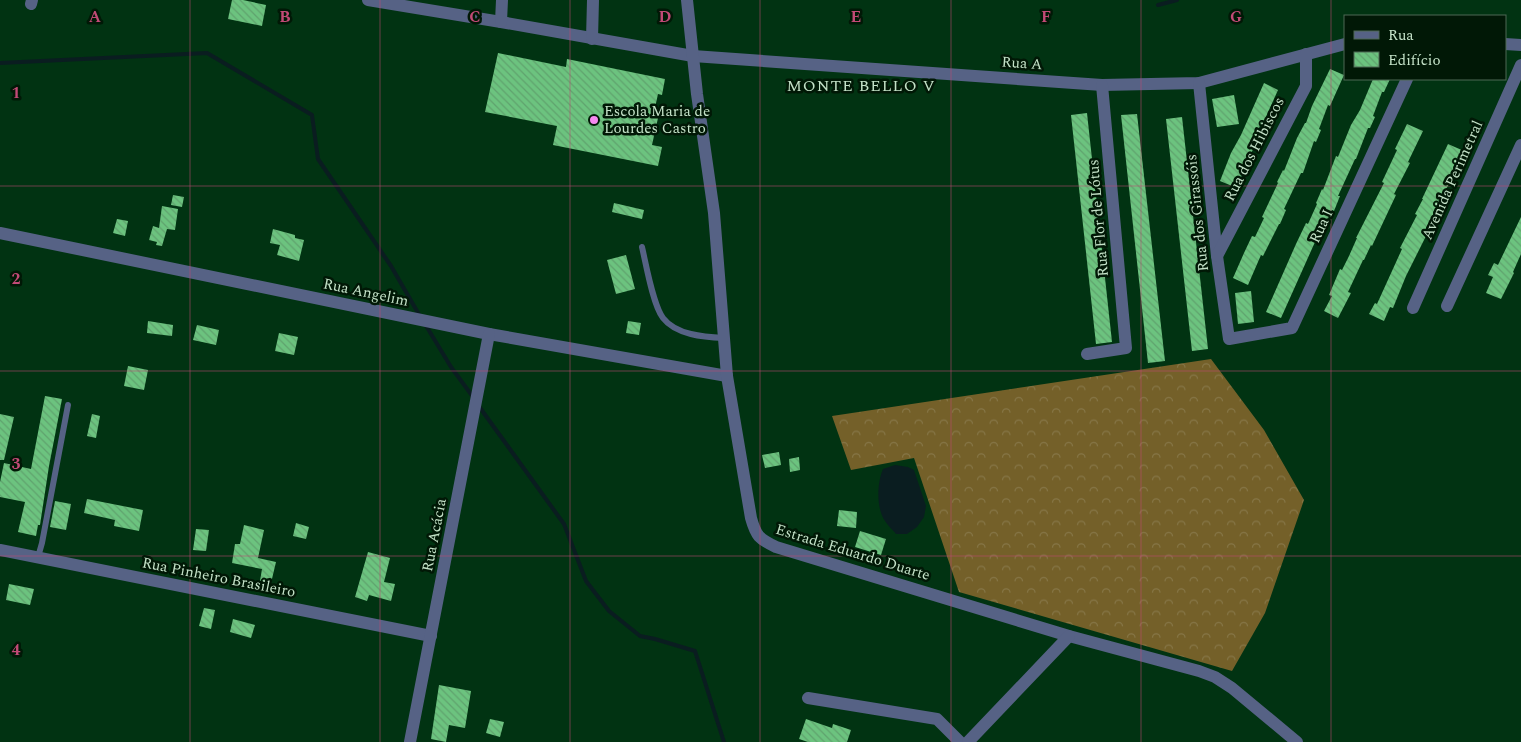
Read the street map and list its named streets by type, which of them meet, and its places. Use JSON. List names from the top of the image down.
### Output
{
  "streets": {
    "street": [
      "Rua A",
      "Rua dos Hibiscos",
      "Avenida Perimetral",
      "Rua dos Girassóis",
      "Rua Flor de Lótus",
      "Rua I",
      "Rua Angelim",
      "Rua Acácia",
      "Estrada Eduardo Duarte",
      "Rua Pinheiro Brasileiro"
    ]
  },
  "crossings": [
    ["Rua A", "Rua dos Hibiscos"],
    ["Rua A", "Rua dos Girassóis"],
    ["Rua A", "Rua Flor de Lótus"],
    ["Rua A", "Estrada Eduardo Duarte"],
    ["Rua dos Hibiscos", "Rua dos Girassóis"],
    ["Rua dos Girassóis", "Rua I"],
    ["Rua Angelim", "Rua Acácia"],
    ["Rua Angelim", "Estrada Eduardo Duarte"],
    ["Rua Acácia", "Rua Pinheiro Brasileiro"]
  ],
  "districts": ["MONTE BELLO V"],
  "places": ["Escola Maria de Lourdes Castro"],
  "legend": ["Rua", "Edifício"],
  "grid": {
    "columns": [
      "A",
      "B",
      "C",
      "D",
      "E",
      "F",
      "G"
    ],
    "rows": [
      "1",
      "2",
      "3",
      "4"
    ]
  }
}
